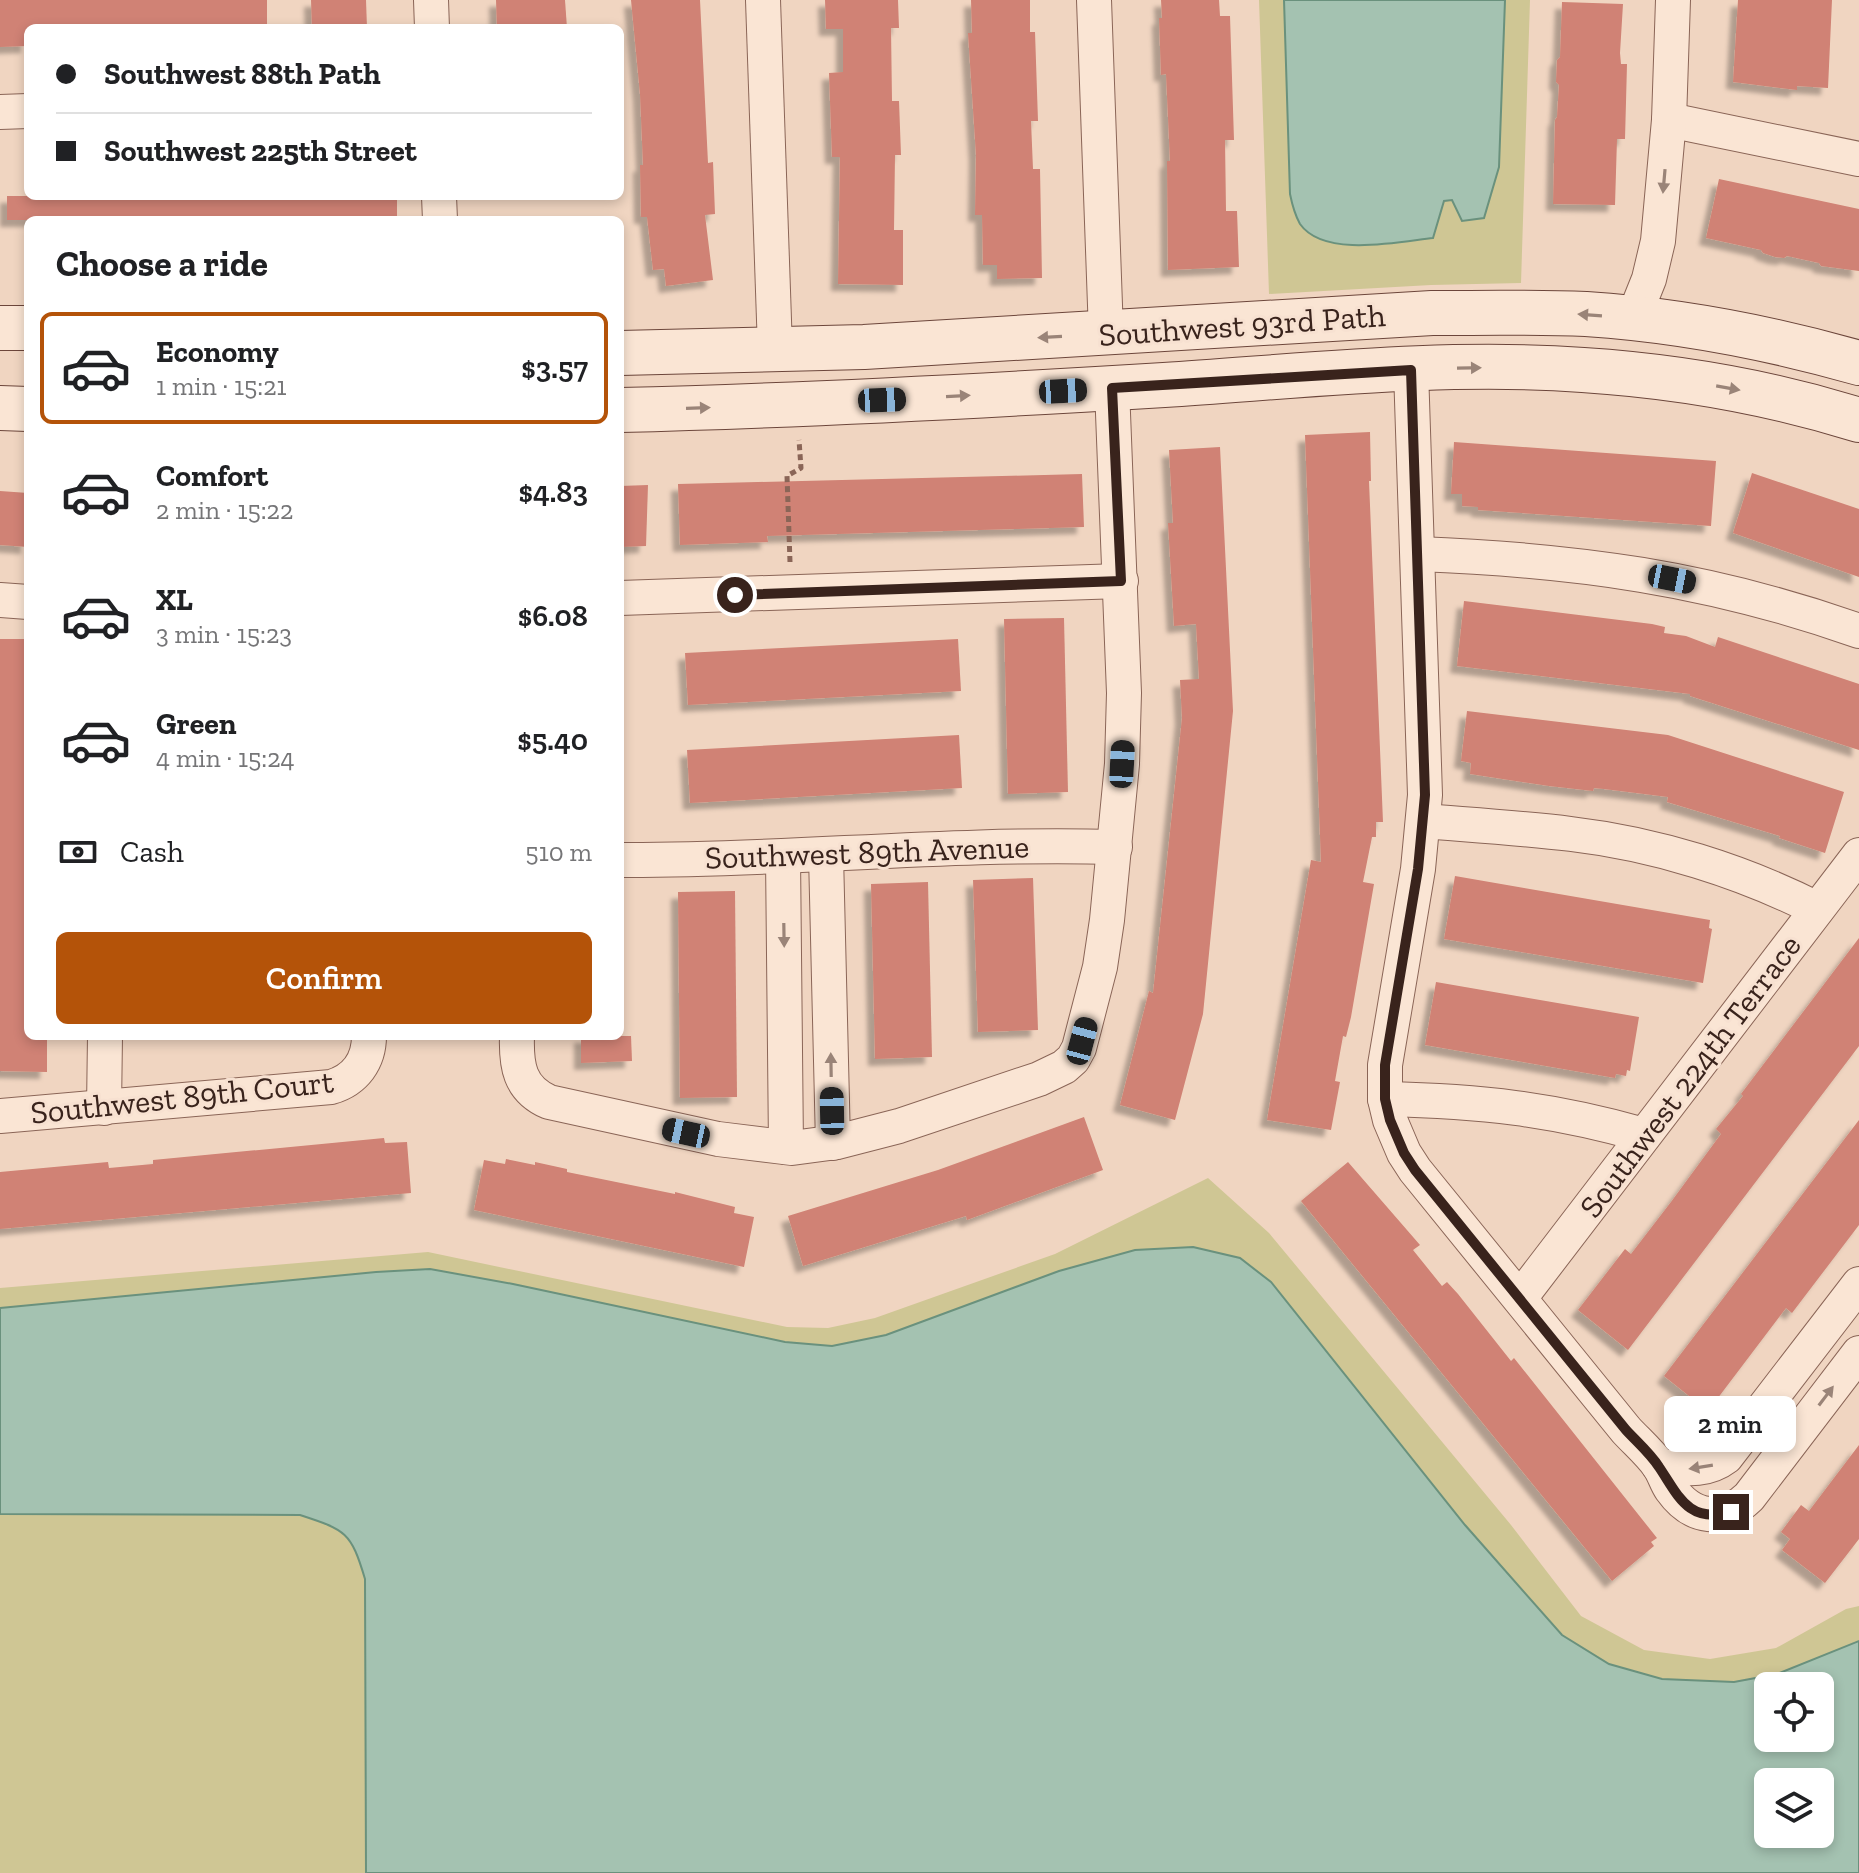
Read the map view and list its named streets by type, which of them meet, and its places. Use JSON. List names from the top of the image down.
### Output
{
  "streets": {
    "street": [
      "Southwest 93rd Path",
      "Southwest 89th Avenue",
      "Southwest 224th Terrace",
      "Southwest 89th Court"
    ]
  },
  "page": {
    "banner": ["Southwest 88th Path", "Southwest 225th Street"],
    "heading": "Choose a ride",
    "list": [
      {
        "name": "Economy",
        "note": "1 min · 15:21",
        "value": "$3.57"
      },
      {
        "name": "Comfort",
        "note": "2 min · 15:22",
        "value": "$4.83"
      },
      {
        "name": "XL",
        "note": "3 min · 15:23",
        "value": "$6.08"
      },
      {
        "name": "Green",
        "note": "4 min · 15:24",
        "value": "$5.40"
      }
    ],
    "pay": ["Cash", "510 m"],
    "buttons": "Confirm",
    "bubble": "2 min"
  }
}
